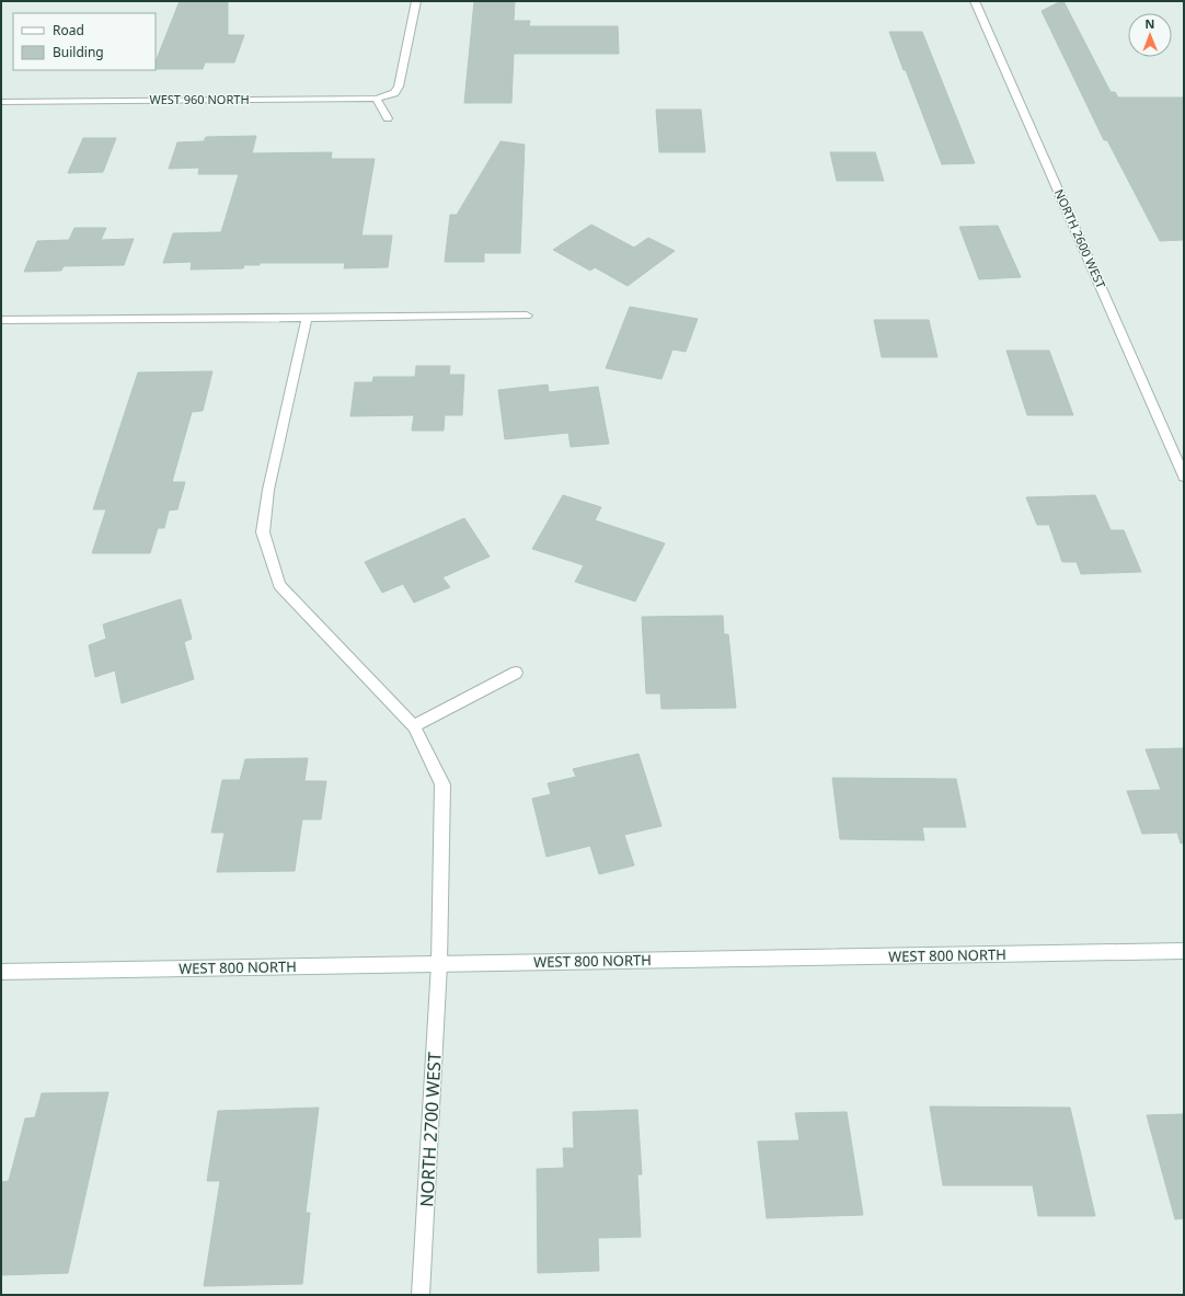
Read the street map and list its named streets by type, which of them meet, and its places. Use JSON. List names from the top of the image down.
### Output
{
  "streets": {
    "street": [
      "WEST 960 NORTH",
      "NORTH 2600 WEST",
      "WEST 800 NORTH",
      "NORTH 2700 WEST"
    ]
  },
  "crossings": [
    ["WEST 800 NORTH", "NORTH 2700 WEST"]
  ],
  "legend": ["Road", "Building"],
  "north": "top"
}
